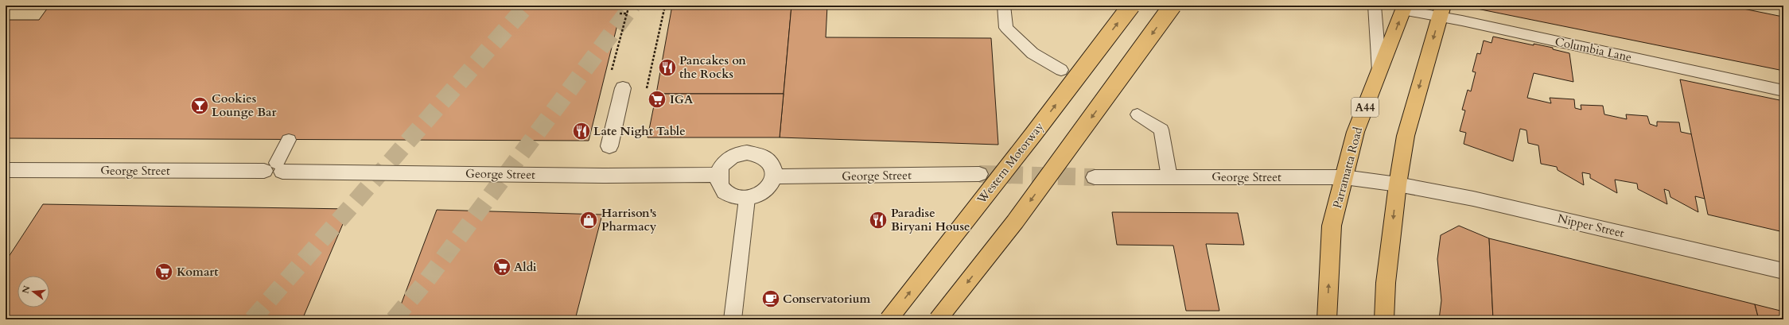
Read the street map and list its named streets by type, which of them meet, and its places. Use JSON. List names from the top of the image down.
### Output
{
  "streets": {
    "highway": ["A44", "Western Motorway", "Parramatta Road"],
    "street": ["George Street", "Nipper Street"],
    "lane": ["Columbia Lane"]
  },
  "crossings": [
    ["Columbia Lane", "Parramatta Road"],
    ["Parramatta Road", "George Street"],
    ["George Street", "Nipper Street"]
  ],
  "places": {
    "restaurant": ["Pancakes on the Rocks", "Late Night Table", "Paradise Biryani House"],
    "supermarket": ["IGA", "Aldi", "Komart"],
    "bar": ["Cookies Lounge Bar"],
    "shop": ["Harrison's Pharmacy"],
    "cafe": ["Conservatorium"]
  },
  "north": "left"
}
